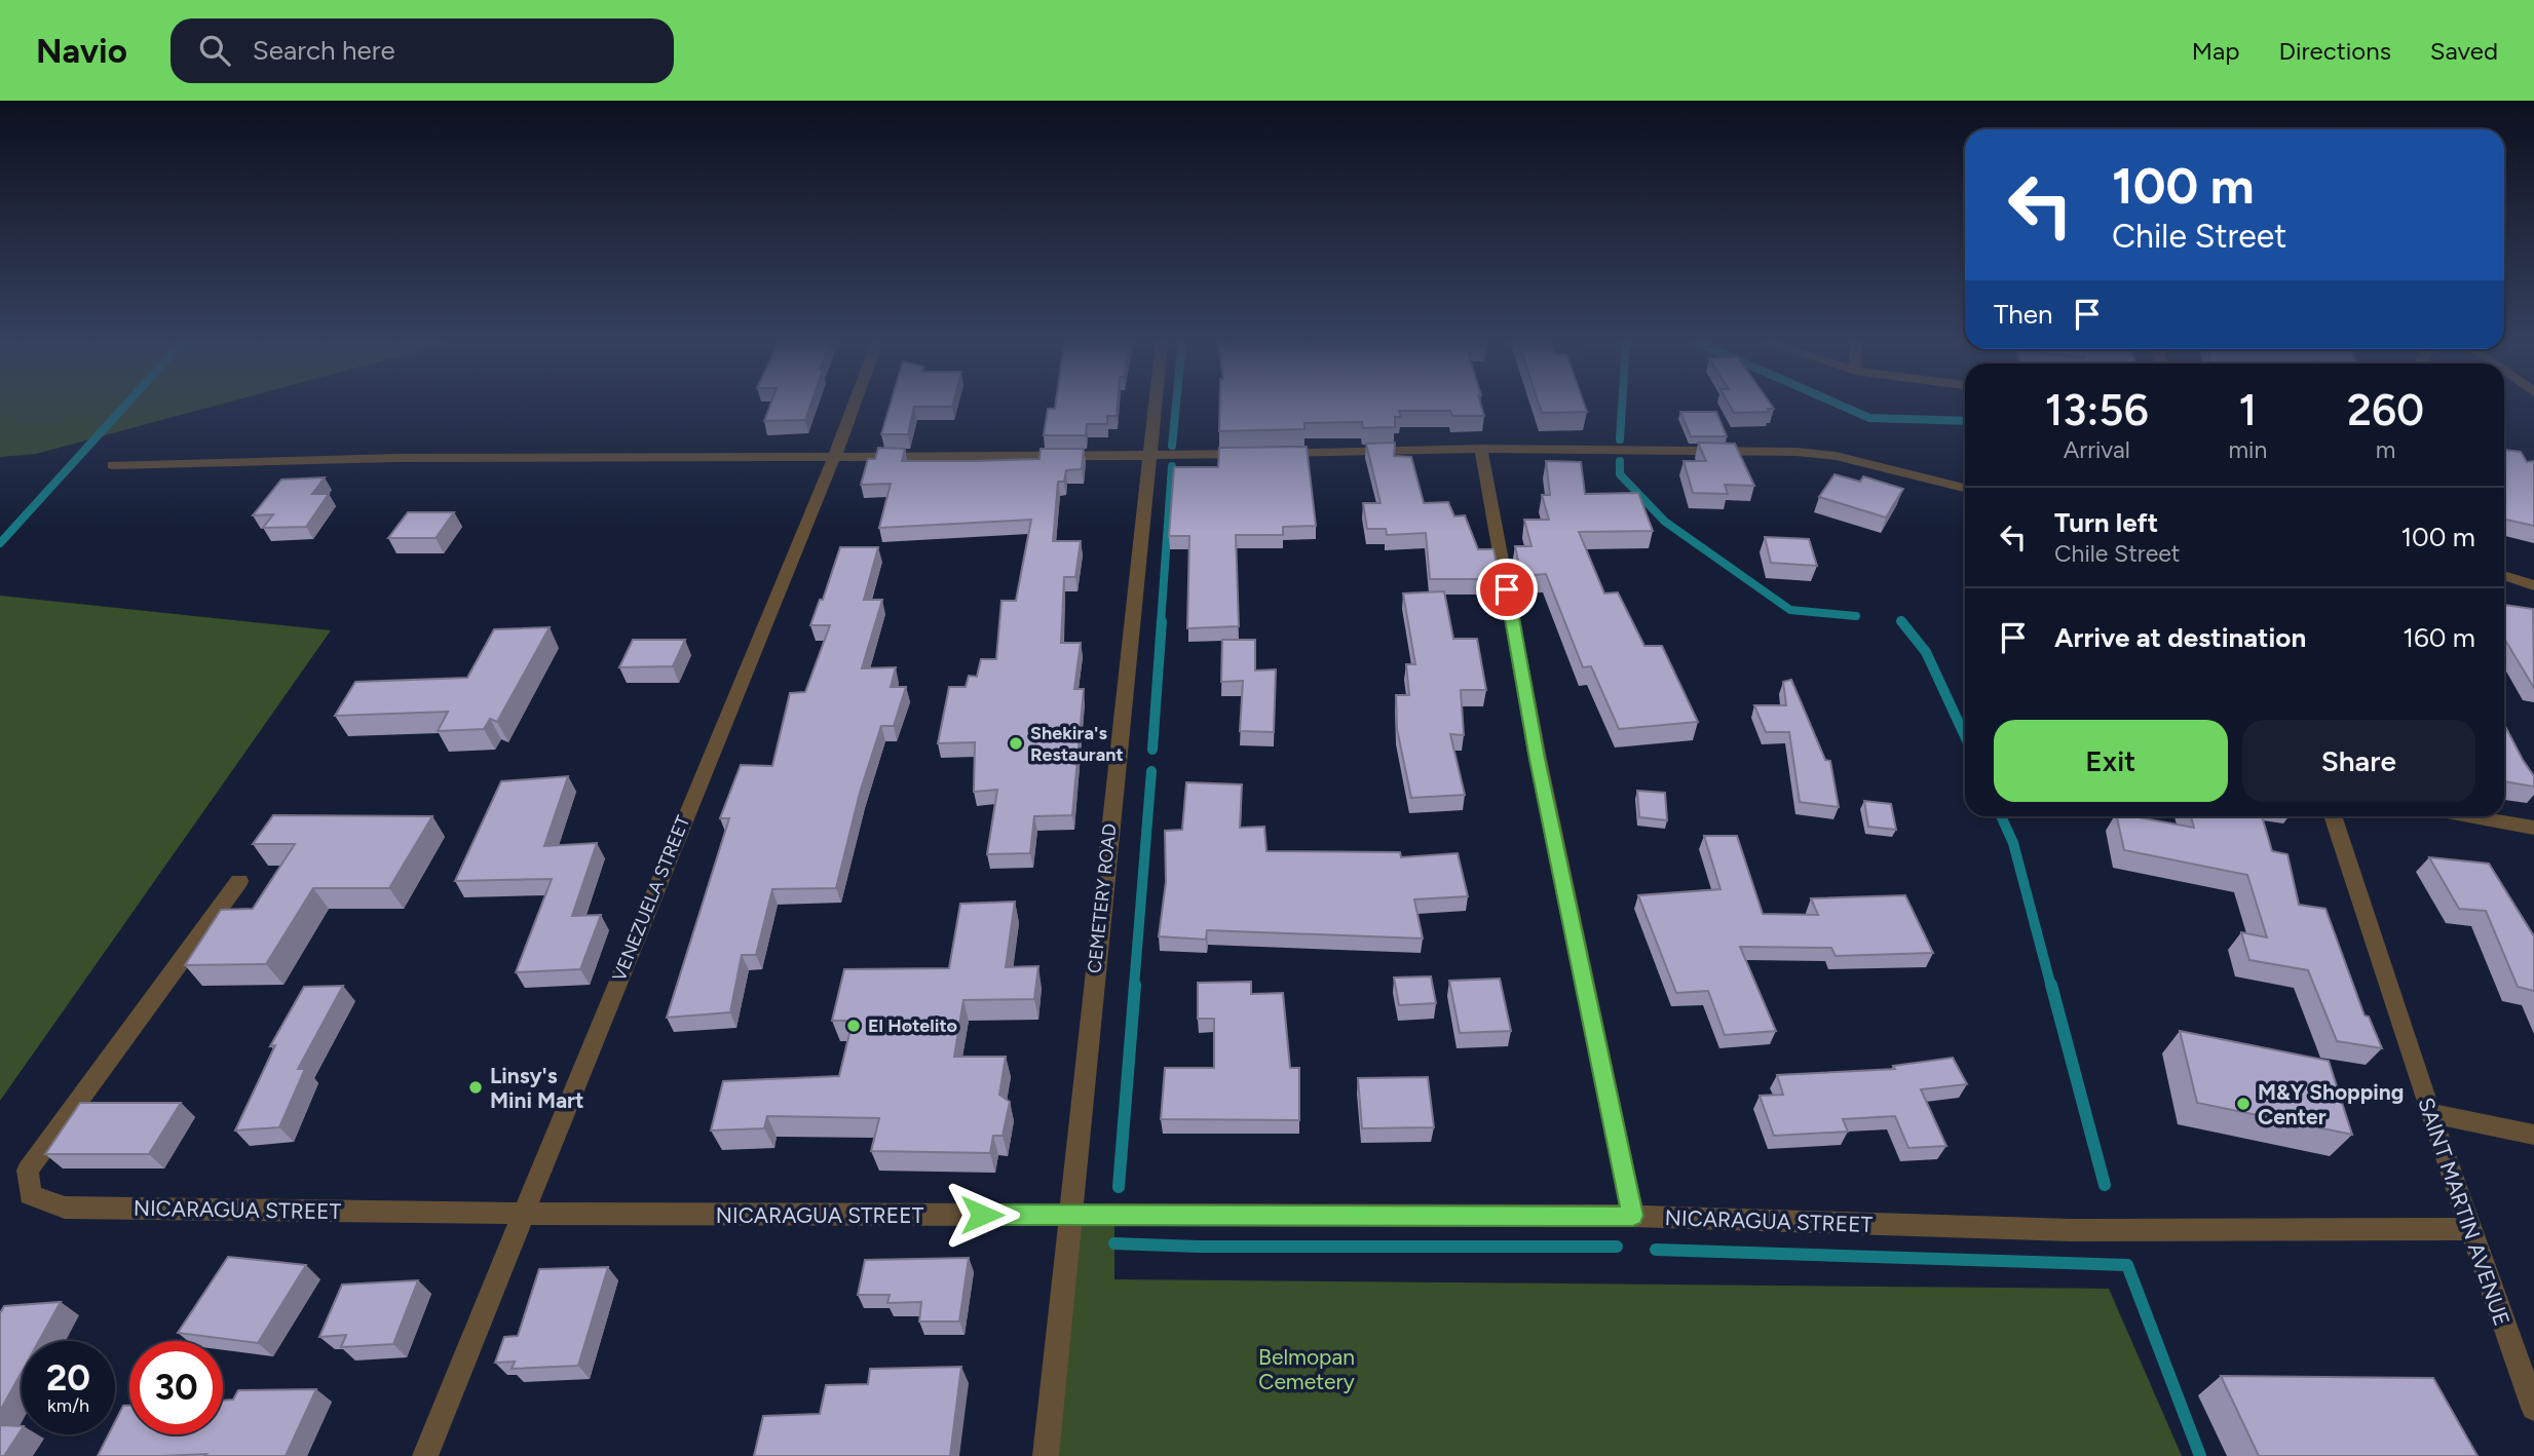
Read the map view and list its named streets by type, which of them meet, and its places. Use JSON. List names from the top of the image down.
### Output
{
  "streets": {
    "street": [
      "VENEZUELA STREET",
      "CEMETERY ROAD",
      "NICARAGUA STREET",
      "SAINT MARTIN AVENUE"
    ]
  },
  "crossings": [
    ["VENEZUELA STREET", "NICARAGUA STREET"],
    ["CEMETERY ROAD", "NICARAGUA STREET"],
    ["NICARAGUA STREET", "SAINT MARTIN AVENUE"]
  ],
  "parks": ["Belmopan Cemetery"],
  "places": [
    "Shekira's Restaurant",
    "El Hotelito",
    "Linsy's Mini Mart",
    "M&Y Shopping Center"
  ],
  "page": {
    "header": "Navio",
    "search": "Search here",
    "nav": ["Map", "Directions", "Saved"],
    "turn": ["100 m", "Chile Street"],
    "then": "Then",
    "eta": [
      "13:56",
      "Arrival",
      "1",
      "min",
      "260",
      "m"
    ],
    "list": [
      {
        "name": "Turn left",
        "note": "Chile Street",
        "value": "100 m"
      },
      {
        "name": "Arrive at destination",
        "value": "160 m"
      }
    ],
    "buttons": ["Exit", "Share"],
    "speed": "20 km/h",
    "limit": "30"
  }
}
